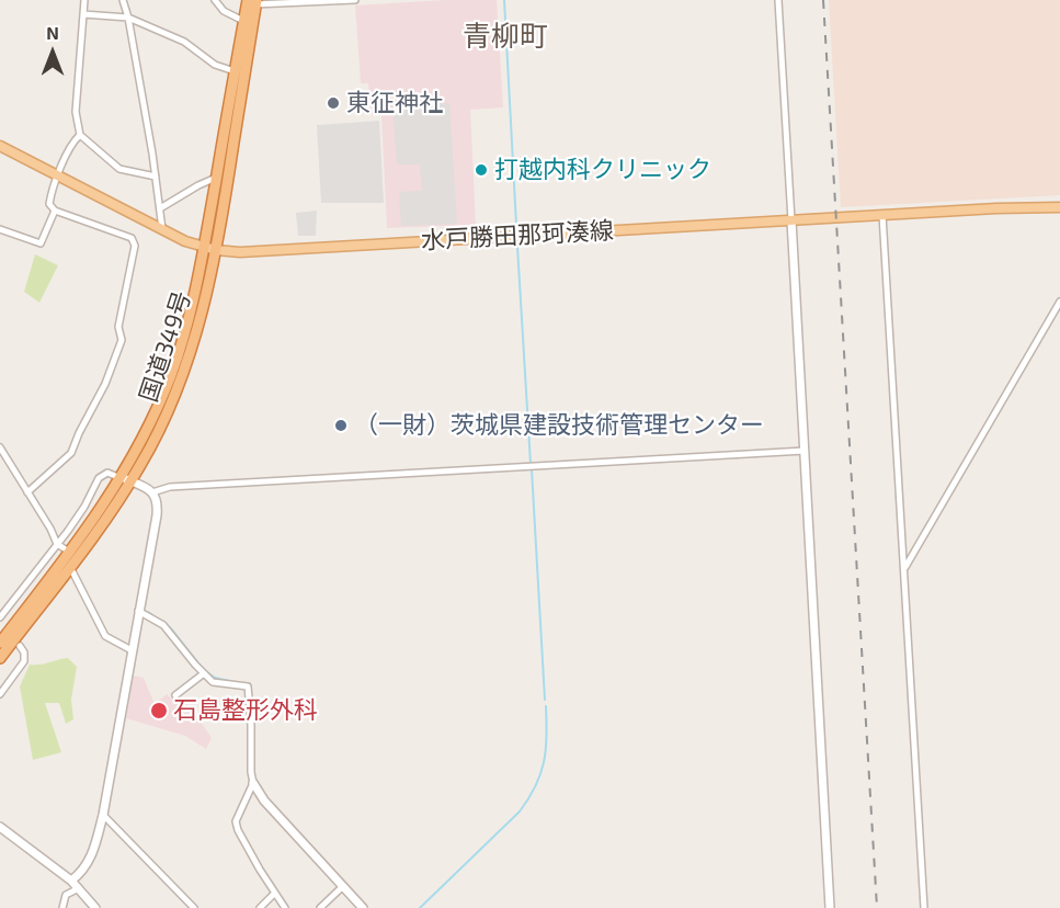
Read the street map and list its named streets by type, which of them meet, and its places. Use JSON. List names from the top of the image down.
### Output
{
  "streets": {
    "highway": ["国道349号"],
    "main road": ["水戸勝田那珂湊線"]
  },
  "crossings": [
    ["水戸勝田那珂湊線", "国道349号"]
  ],
  "districts": ["青柳町"],
  "places": [
    "東征神社",
    "打越内科クリニック",
    "（一財）茨城県建設技術管理センター",
    "石島整形外科"
  ],
  "north": "top"
}
